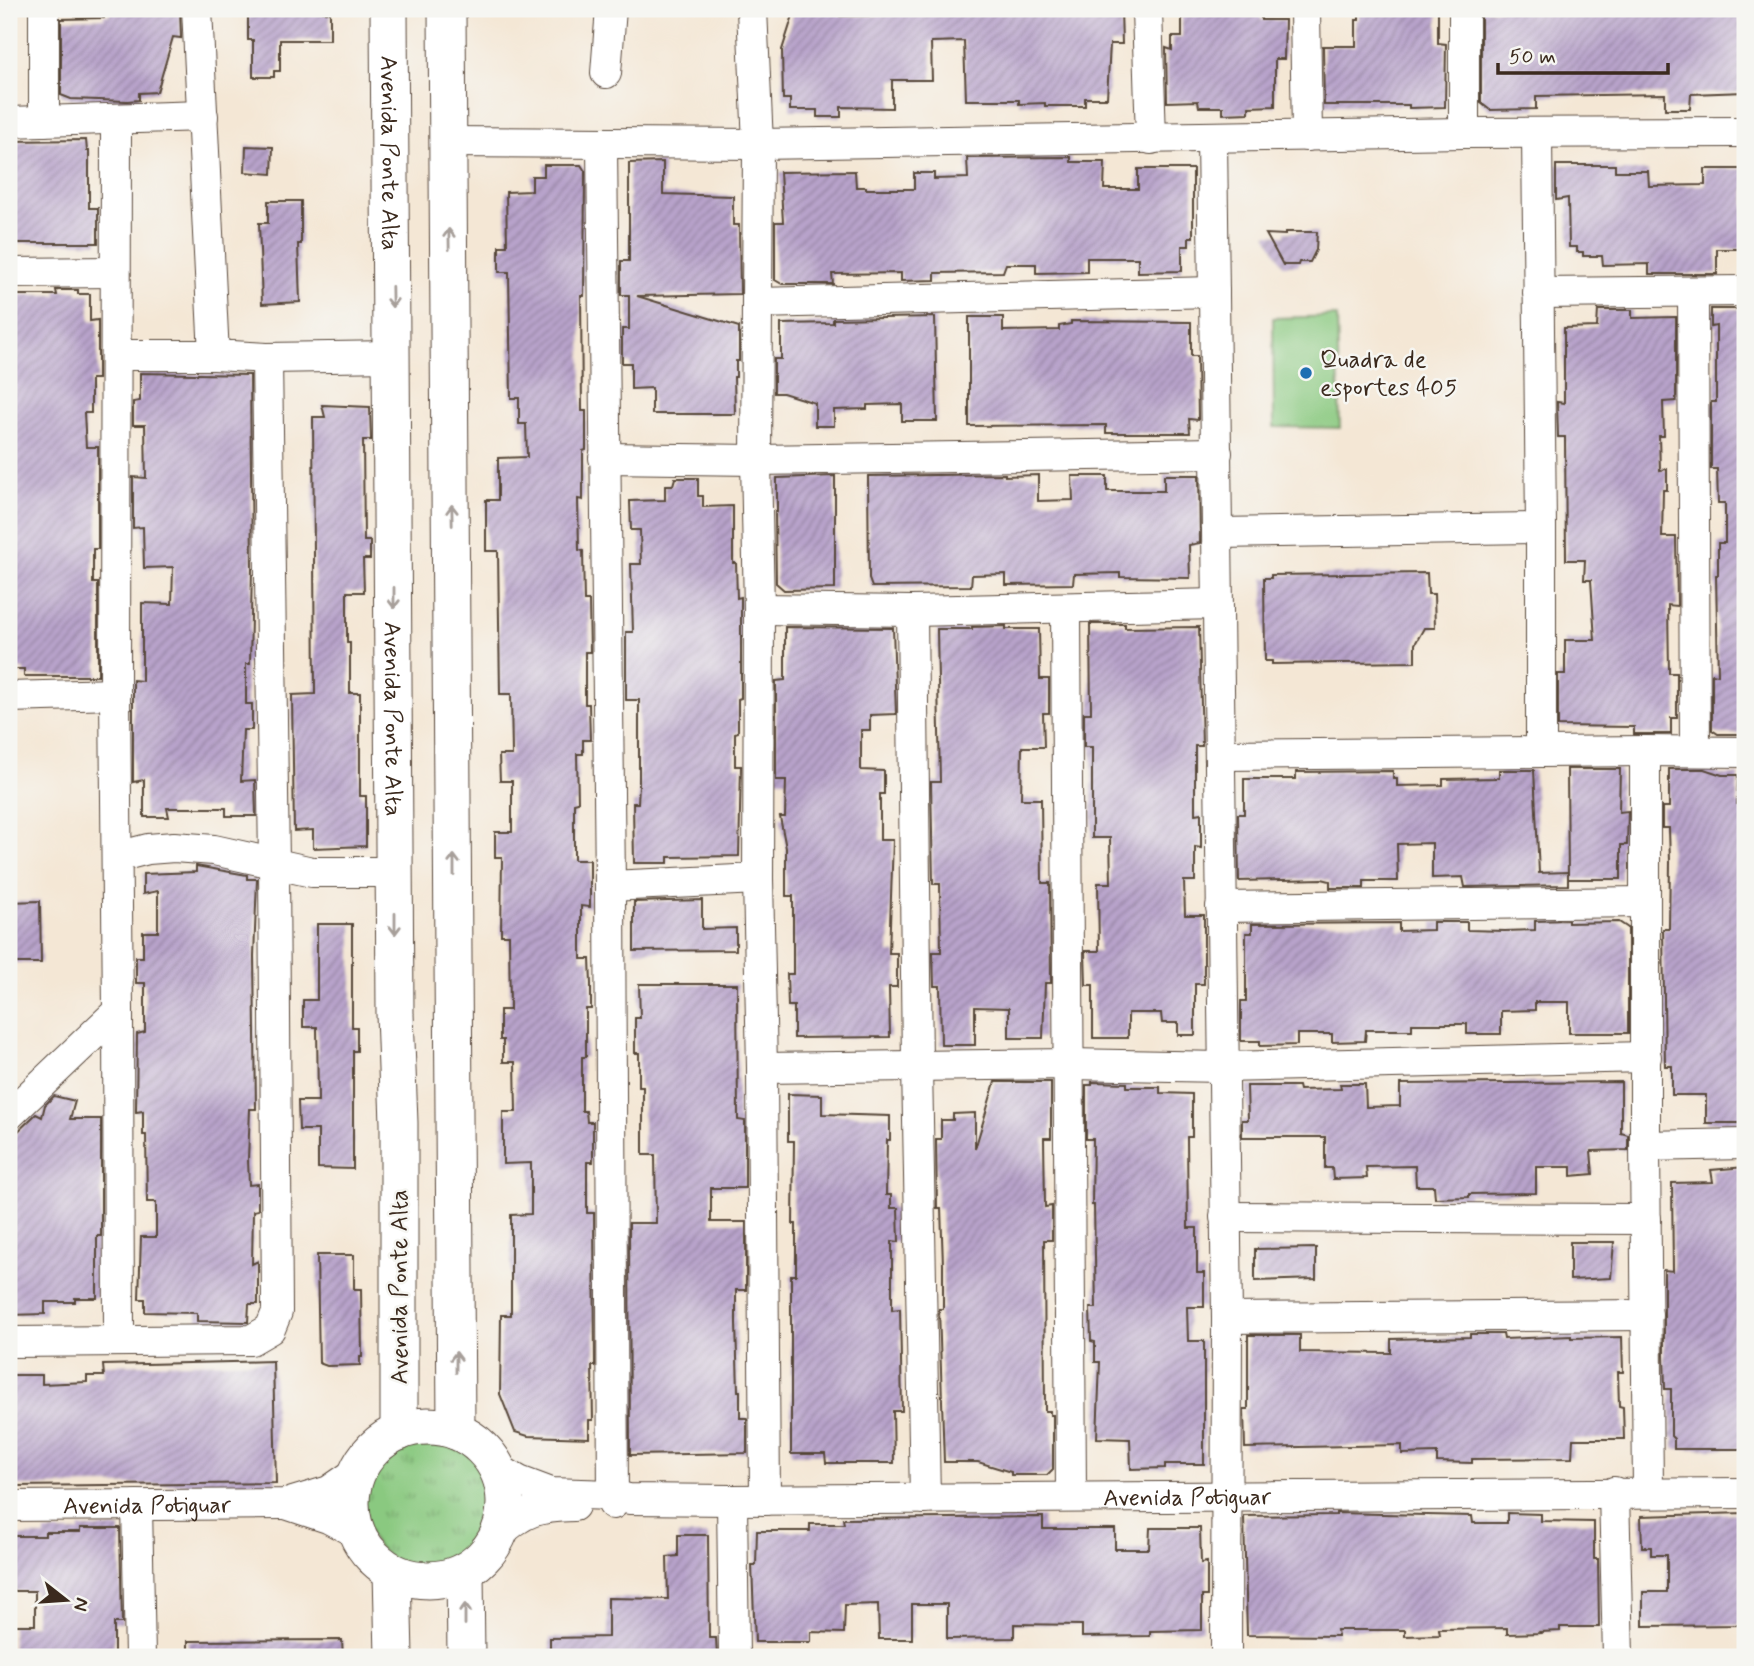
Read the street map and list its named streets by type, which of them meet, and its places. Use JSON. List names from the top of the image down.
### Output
{
  "streets": {
    "main road": ["Avenida Ponte Alta", "Avenida Potiguar"]
  },
  "crossings": [
    ["Avenida Ponte Alta", "Avenida Potiguar"]
  ],
  "places": ["Quadra de esportes 405"],
  "scale_bar": "50 m",
  "north": "right"
}
